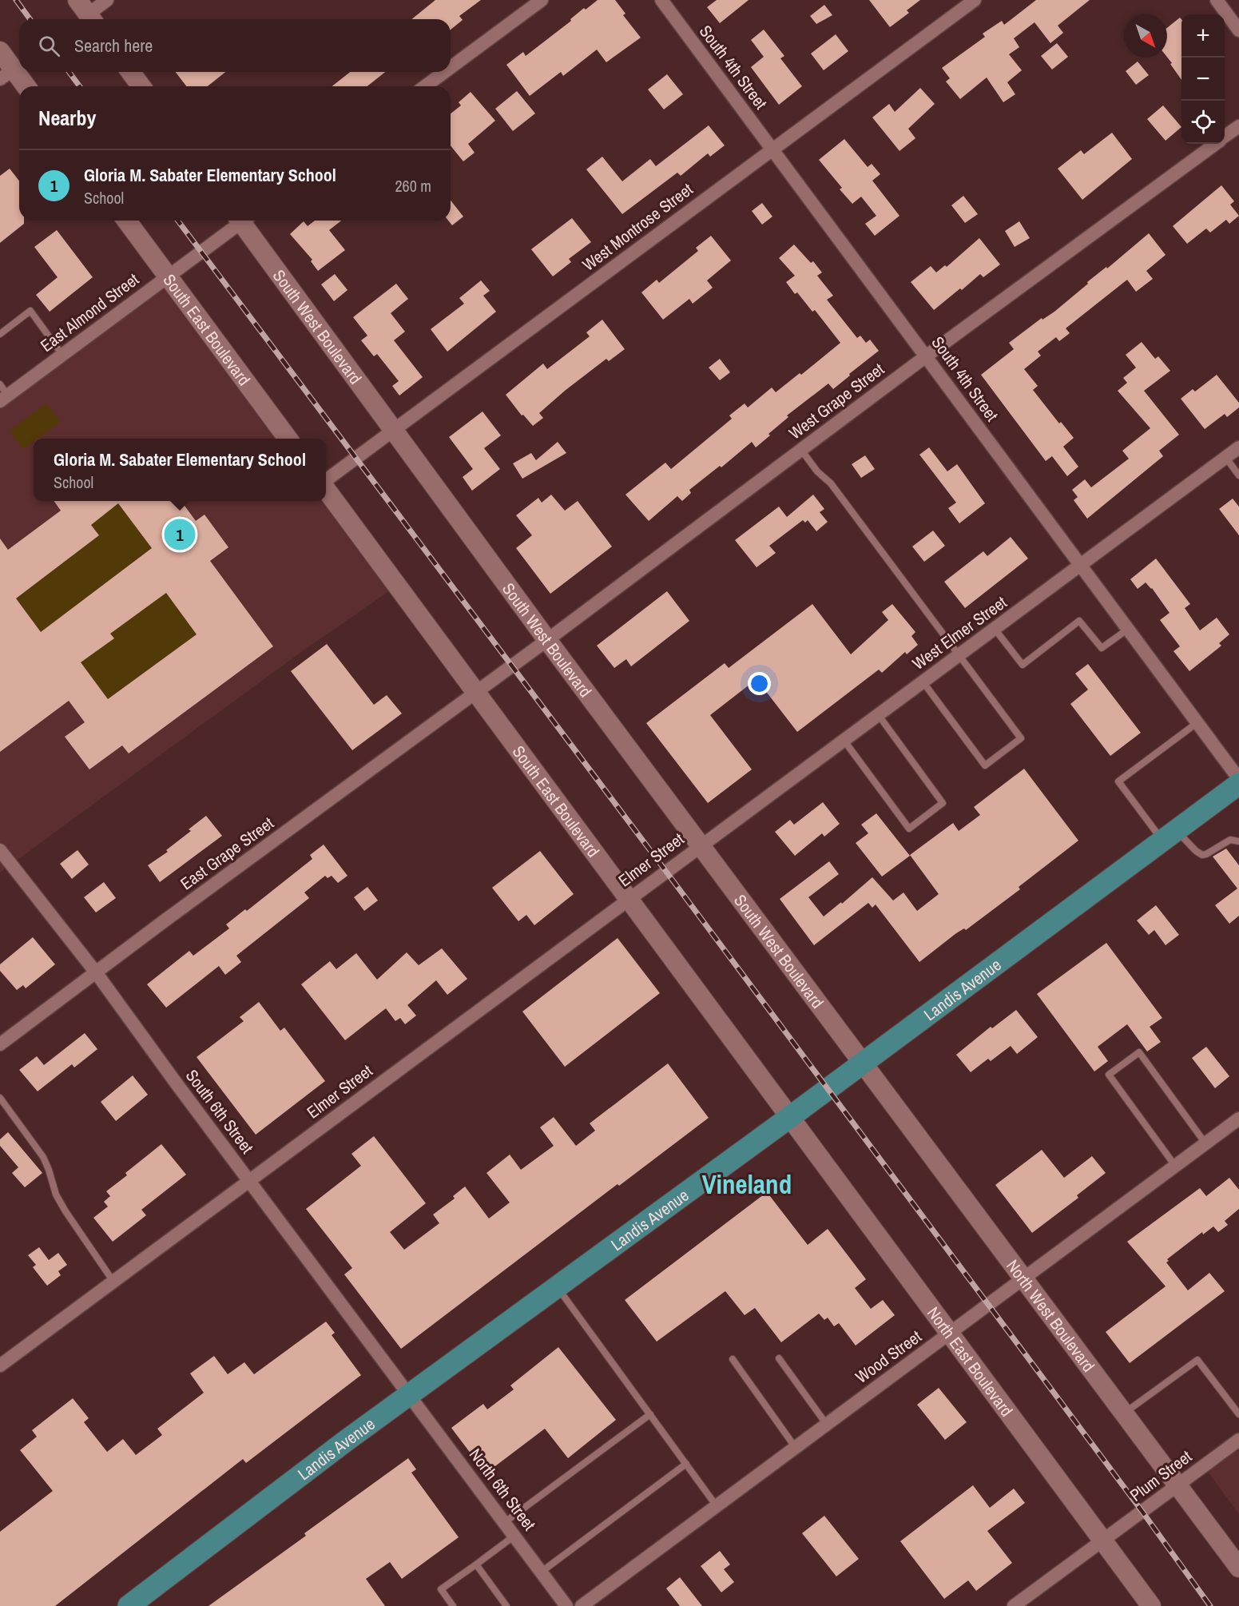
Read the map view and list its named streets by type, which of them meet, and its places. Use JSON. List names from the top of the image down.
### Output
{
  "streets": {
    "main road": [
      "South West Boulevard",
      "South East Boulevard",
      "Landis Avenue",
      "North West Boulevard",
      "North East Boulevard"
    ],
    "street": [
      "South 4th Street",
      "West Montrose Street",
      "East Almond Street",
      "West Grape Street",
      "West Elmer Street",
      "East Grape Street",
      "Elmer Street",
      "South 6th Street",
      "Wood Street",
      "Plum Street",
      "North 6th Street"
    ]
  },
  "crossings": [
    ["South 4th Street", "West Montrose Street"],
    ["South 4th Street", "West Grape Street"],
    ["South 4th Street", "West Elmer Street"],
    ["West Montrose Street", "South West Boulevard"],
    ["East Almond Street", "South East Boulevard"],
    ["South West Boulevard", "West Grape Street"],
    ["South West Boulevard", "West Elmer Street"],
    ["South West Boulevard", "Elmer Street"],
    ["South West Boulevard", "Landis Avenue"],
    ["South West Boulevard", "North West Boulevard"],
    ["South East Boulevard", "West Grape Street"],
    ["South East Boulevard", "East Grape Street"],
    ["South East Boulevard", "Elmer Street"],
    ["South East Boulevard", "Landis Avenue"],
    ["South East Boulevard", "North East Boulevard"],
    ["West Grape Street", "East Grape Street"],
    ["West Elmer Street", "Elmer Street"],
    ["East Grape Street", "South 6th Street"],
    ["Elmer Street", "South 6th Street"],
    ["Landis Avenue", "South 6th Street"],
    ["Landis Avenue", "North West Boulevard"],
    ["Landis Avenue", "North East Boulevard"],
    ["Landis Avenue", "North 6th Street"],
    ["South 6th Street", "North 6th Street"],
    ["North West Boulevard", "Wood Street"],
    ["North West Boulevard", "Plum Street"],
    ["Wood Street", "North East Boulevard"],
    ["North East Boulevard", "Plum Street"]
  ],
  "districts": ["Vineland"],
  "north": "bottom right",
  "page": {
    "map_buttons": ["+", "−"],
    "search": "Search here",
    "heading": "Nearby",
    "list": [
      {
        "mark": "1",
        "name": "Gloria M. Sabater Elementary School",
        "note": "School",
        "value": "260 m"
      }
    ],
    "popup": ["Gloria M. Sabater Elementary School", "School"],
    "pins": "1"
  }
}
